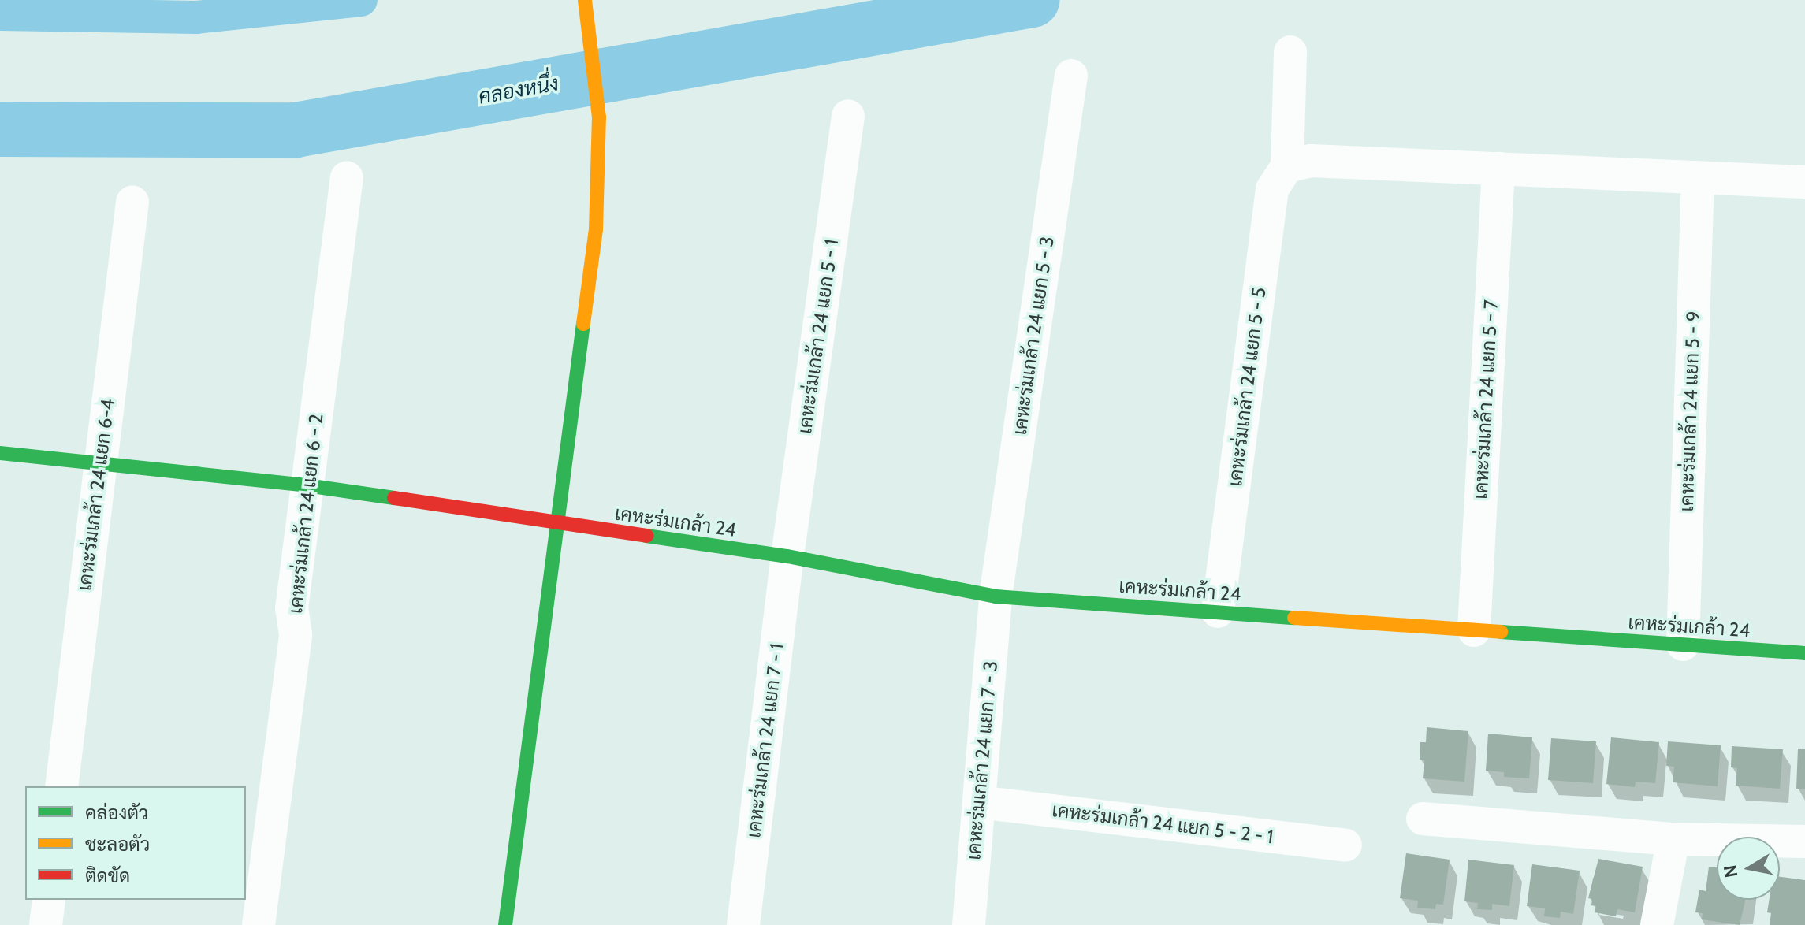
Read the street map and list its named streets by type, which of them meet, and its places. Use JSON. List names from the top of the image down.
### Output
{
  "streets": {
    "street": [
      "เคหะร่มเกล้า 24 แยก 5 - 3",
      "เคหะร่มเกล้า 24 แยก 5 - 1",
      "เคหะร่มเกล้า 24 แยก 5 - 5",
      "เคหะร่มเกล้า 24 แยก 5 - 7",
      "เคหะร่มเกล้า 24 แยก 5 - 9",
      "เคหะร่มเกล้า 24 แยก 6-4",
      "เคหะร่มเกล้า 24 แยก 6 - 2",
      "เคหะร่มเกล้า 24",
      "เคหะร่มเกล้า 24 แยก 7 - 1",
      "เคหะร่มเกล้า 24 แยก 7 - 3",
      "เคหะร่มเกล้า 24 แยก 5 - 2 - 1"
    ]
  },
  "crossings": [
    ["เคหะร่มเกล้า 24 แยก 5 - 3", "เคหะร่มเกล้า 24"],
    ["เคหะร่มเกล้า 24 แยก 5 - 3", "เคหะร่มเกล้า 24 แยก 7 - 3"],
    ["เคหะร่มเกล้า 24 แยก 5 - 1", "เคหะร่มเกล้า 24"],
    ["เคหะร่มเกล้า 24 แยก 5 - 1", "เคหะร่มเกล้า 24 แยก 7 - 1"],
    ["เคหะร่มเกล้า 24 แยก 5 - 5", "เคหะร่มเกล้า 24"],
    ["เคหะร่มเกล้า 24 แยก 5 - 7", "เคหะร่มเกล้า 24"],
    ["เคหะร่มเกล้า 24 แยก 5 - 9", "เคหะร่มเกล้า 24"],
    ["เคหะร่มเกล้า 24 แยก 6-4", "เคหะร่มเกล้า 24"],
    ["เคหะร่มเกล้า 24 แยก 6 - 2", "เคหะร่มเกล้า 24"],
    ["เคหะร่มเกล้า 24", "เคหะร่มเกล้า 24 แยก 7 - 1"],
    ["เคหะร่มเกล้า 24", "เคหะร่มเกล้า 24 แยก 7 - 3"],
    ["เคหะร่มเกล้า 24 แยก 7 - 3", "เคหะร่มเกล้า 24 แยก 5 - 2 - 1"]
  ],
  "water": ["คลองหนึ่ง"],
  "legend": ["คล่องตัว", "ชะลอตัว", "ติดขัด"],
  "north": "left"
}
